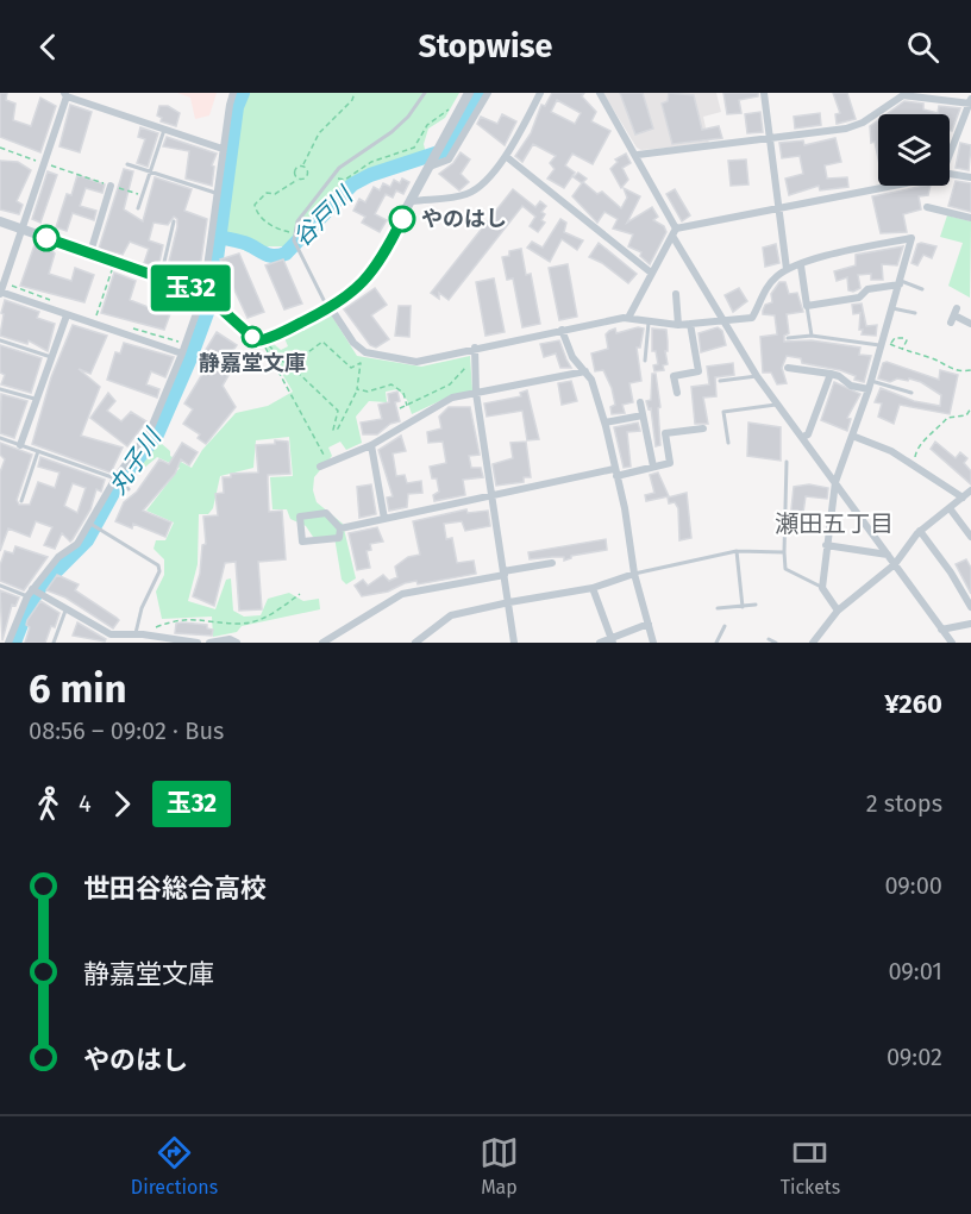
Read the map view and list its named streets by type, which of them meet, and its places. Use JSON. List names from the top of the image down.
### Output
{
  "districts": ["瀬田五丁目"],
  "water": ["谷戸川", "丸子川"],
  "places": ["やのはし", "静嘉堂文庫"],
  "lines": ["bus line 玉32"],
  "page": {
    "header": "Stopwise",
    "on_map": "玉32",
    "heading": ["6 min", "08:56 – 09:02 · Bus", "¥260"],
    "legs": ["4", "玉32", "2 stops"],
    "list": [
      {
        "name": "世田谷総合高校",
        "value": "09:00"
      },
      {
        "name": "静嘉堂文庫",
        "value": "09:01"
      },
      {
        "name": "やのはし",
        "value": "09:02"
      }
    ],
    "tabs": ["Directions", "Map", "Tickets"]
  }
}
